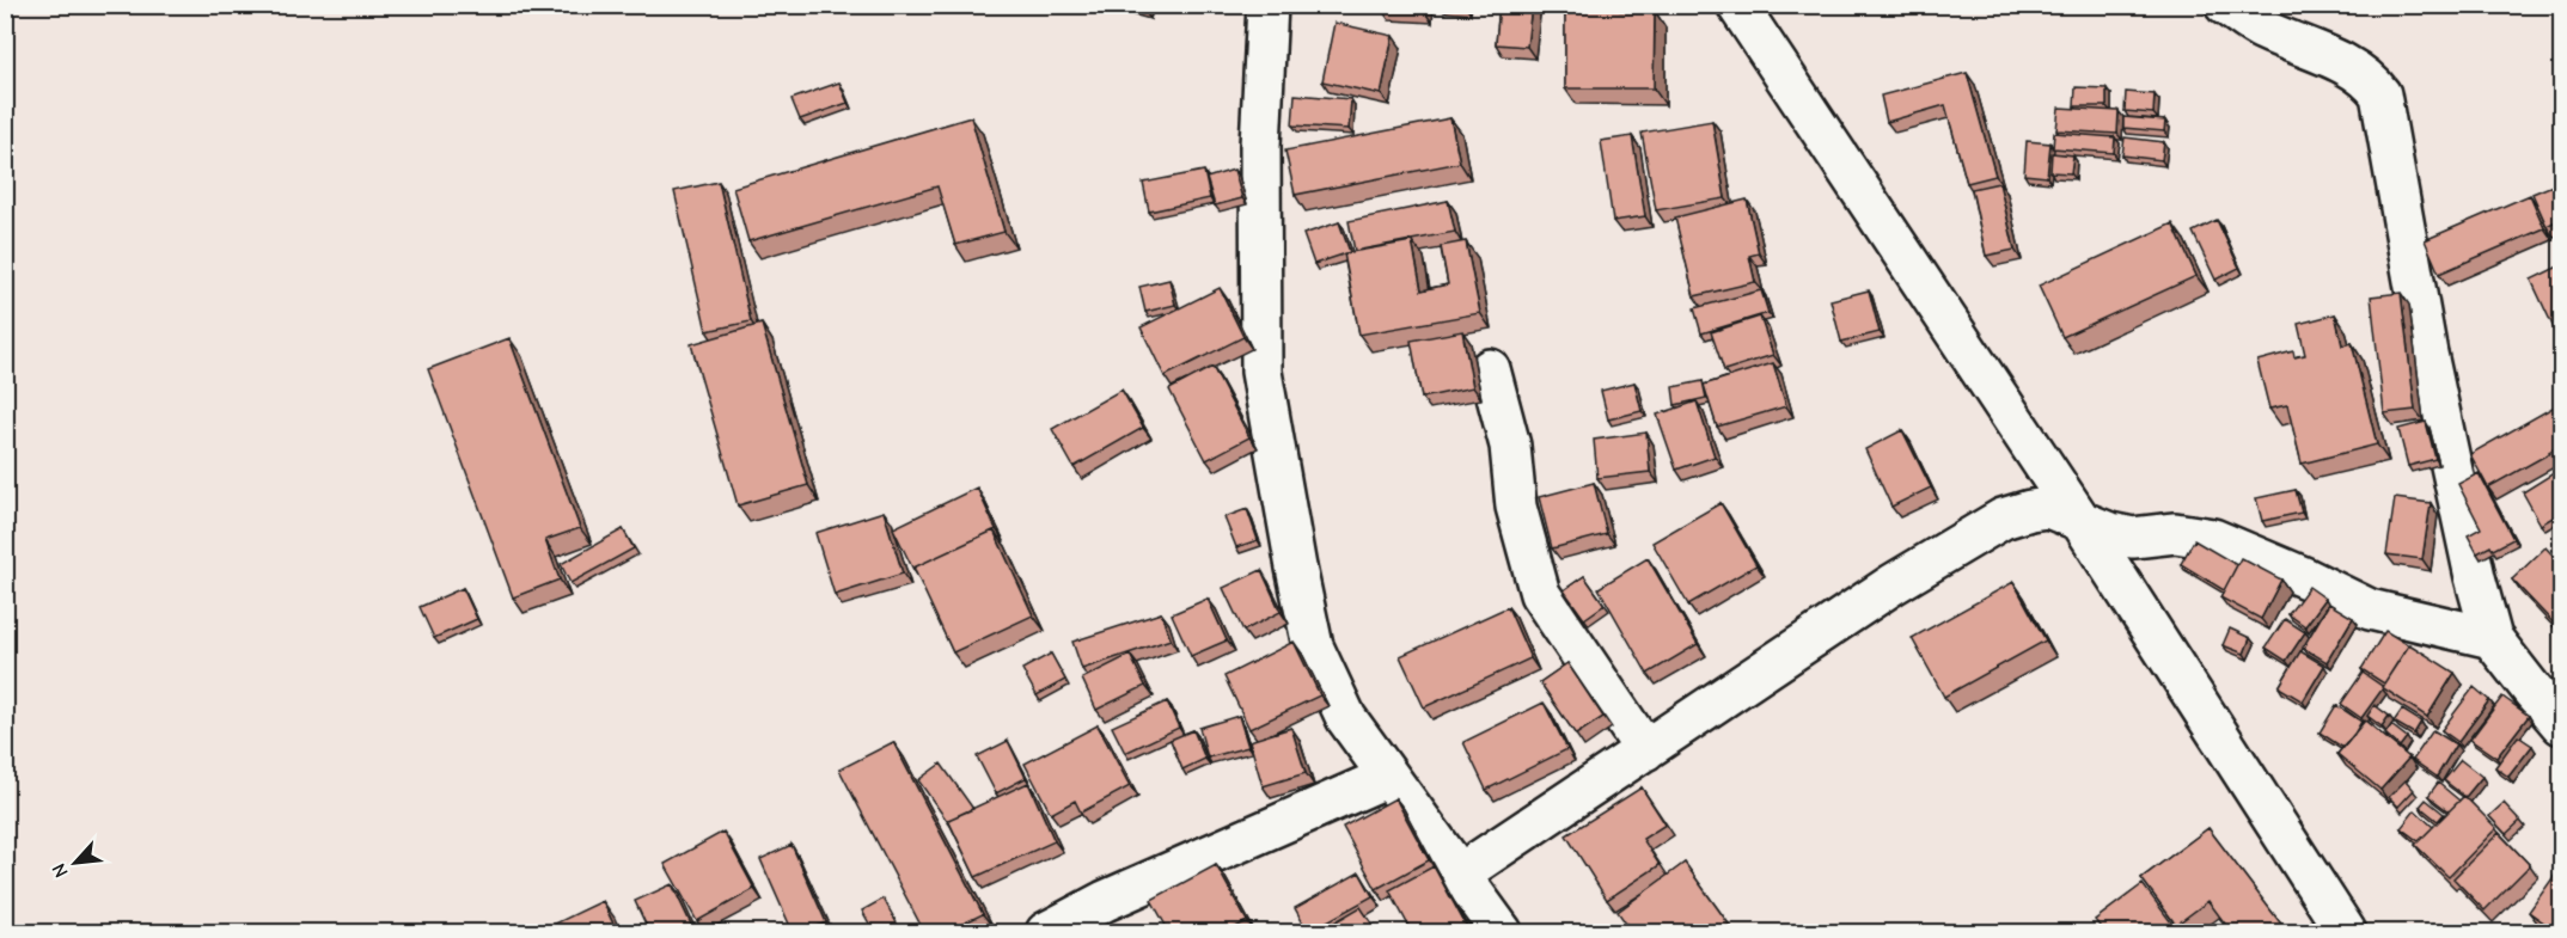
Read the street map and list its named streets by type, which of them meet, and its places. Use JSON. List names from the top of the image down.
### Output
{
  "north": "bottom left"
}
